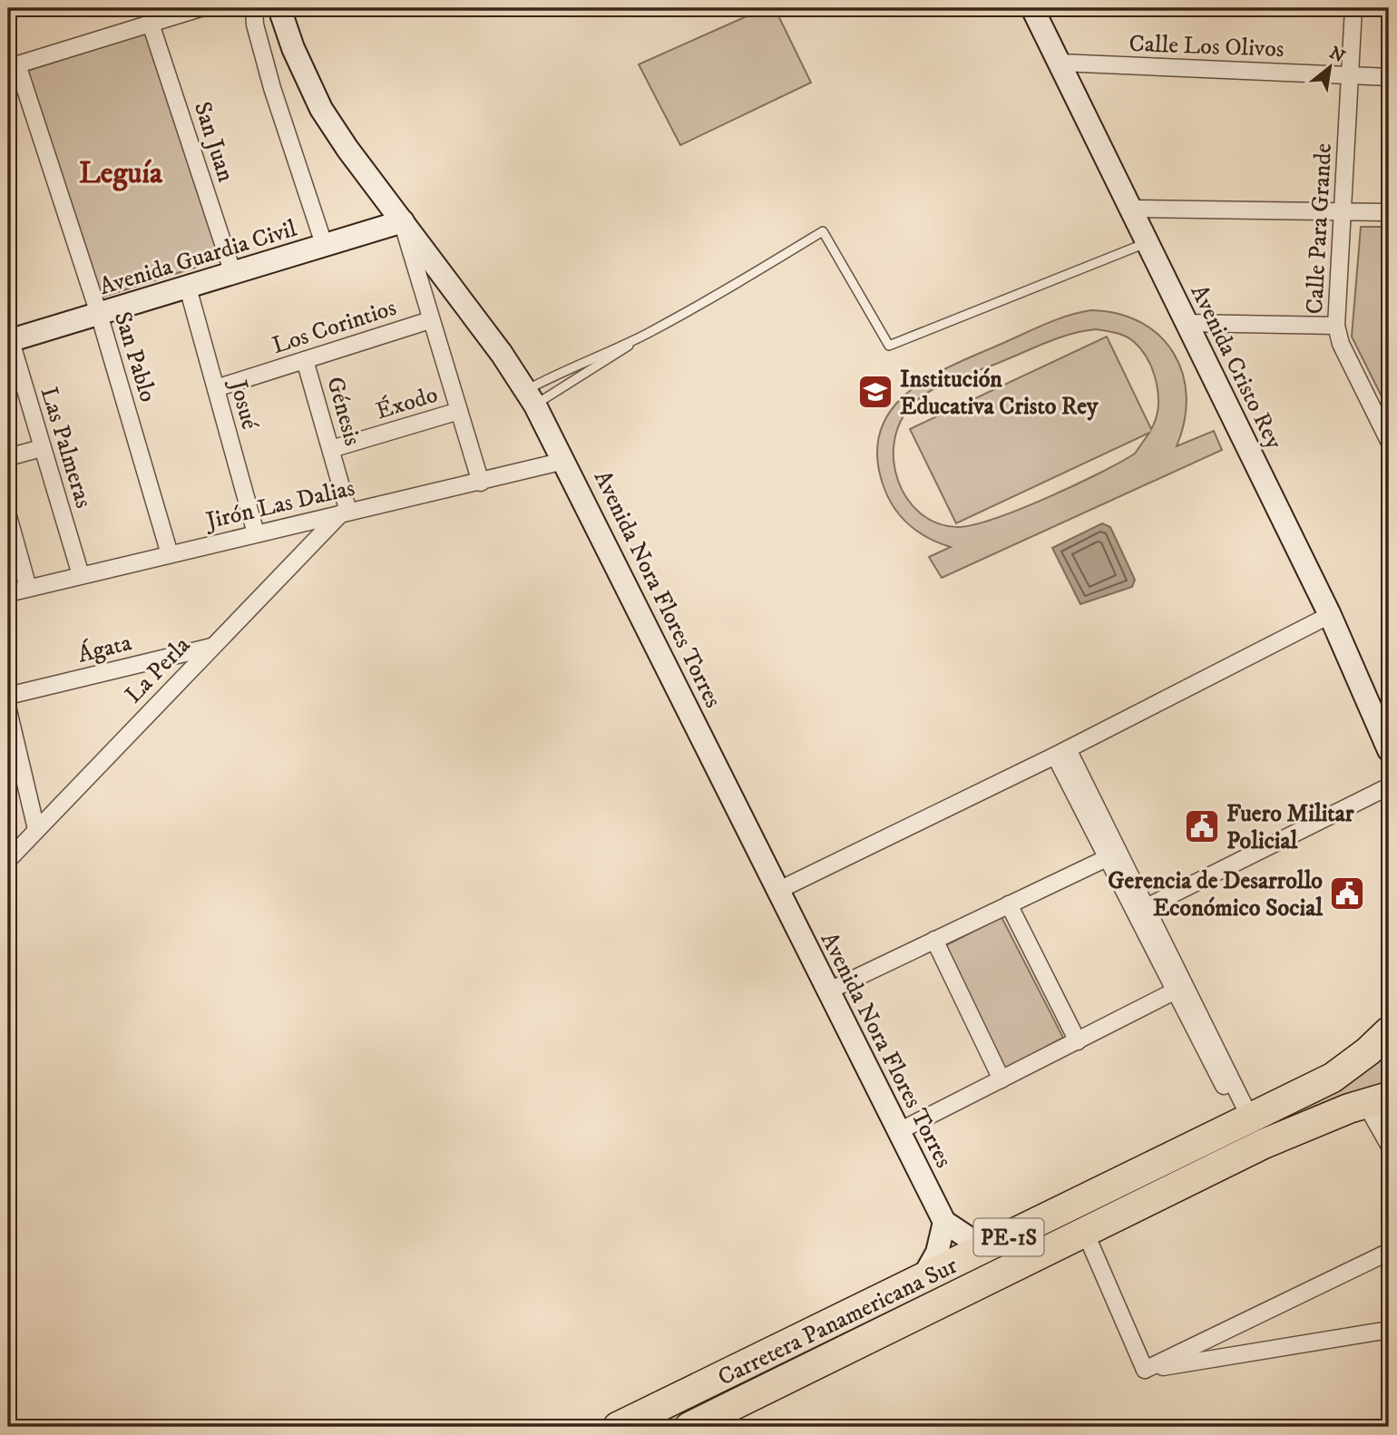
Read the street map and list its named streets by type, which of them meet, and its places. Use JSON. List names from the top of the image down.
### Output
{
  "streets": {
    "highway": ["PE-1S", "Carretera Panamericana Sur"],
    "street": [
      "Calle Los Olivos",
      "San Juan",
      "Calle Para Grande",
      "Avenida Guardia Civil",
      "Los Corintios",
      "San Pablo",
      "Avenida Cristo Rey",
      "Éxodo",
      "Josué",
      "Génesis",
      "Las Palmeras",
      "Jirón Las Dalias",
      "Avenida Nora Flores Torres",
      "Ágata",
      "La Perla"
    ]
  },
  "crossings": [
    ["Calle Los Olivos", "Calle Para Grande"],
    ["Calle Los Olivos", "Avenida Cristo Rey"],
    ["San Juan", "Avenida Guardia Civil"],
    ["Avenida Guardia Civil", "San Pablo"],
    ["Avenida Guardia Civil", "Josué"],
    ["Avenida Guardia Civil", "Las Palmeras"],
    ["Avenida Guardia Civil", "Avenida Nora Flores Torres"],
    ["Los Corintios", "Josué"],
    ["Los Corintios", "Génesis"],
    ["San Pablo", "Jirón Las Dalias"],
    ["Éxodo", "Génesis"],
    ["Josué", "Jirón Las Dalias"],
    ["Génesis", "Jirón Las Dalias"],
    ["Génesis", "La Perla"],
    ["Las Palmeras", "Jirón Las Dalias"],
    ["Jirón Las Dalias", "Avenida Nora Flores Torres"],
    ["Jirón Las Dalias", "La Perla"],
    ["Avenida Nora Flores Torres", "Carretera Panamericana Sur"],
    ["Ágata", "La Perla"]
  ],
  "districts": ["Leguía"],
  "places": {
    "school or university": ["Institución Educativa Cristo Rey"],
    "public building": ["Fuero Militar Policial", "Gerencia de Desarrollo Económico Social"]
  },
  "north": "top right"
}
